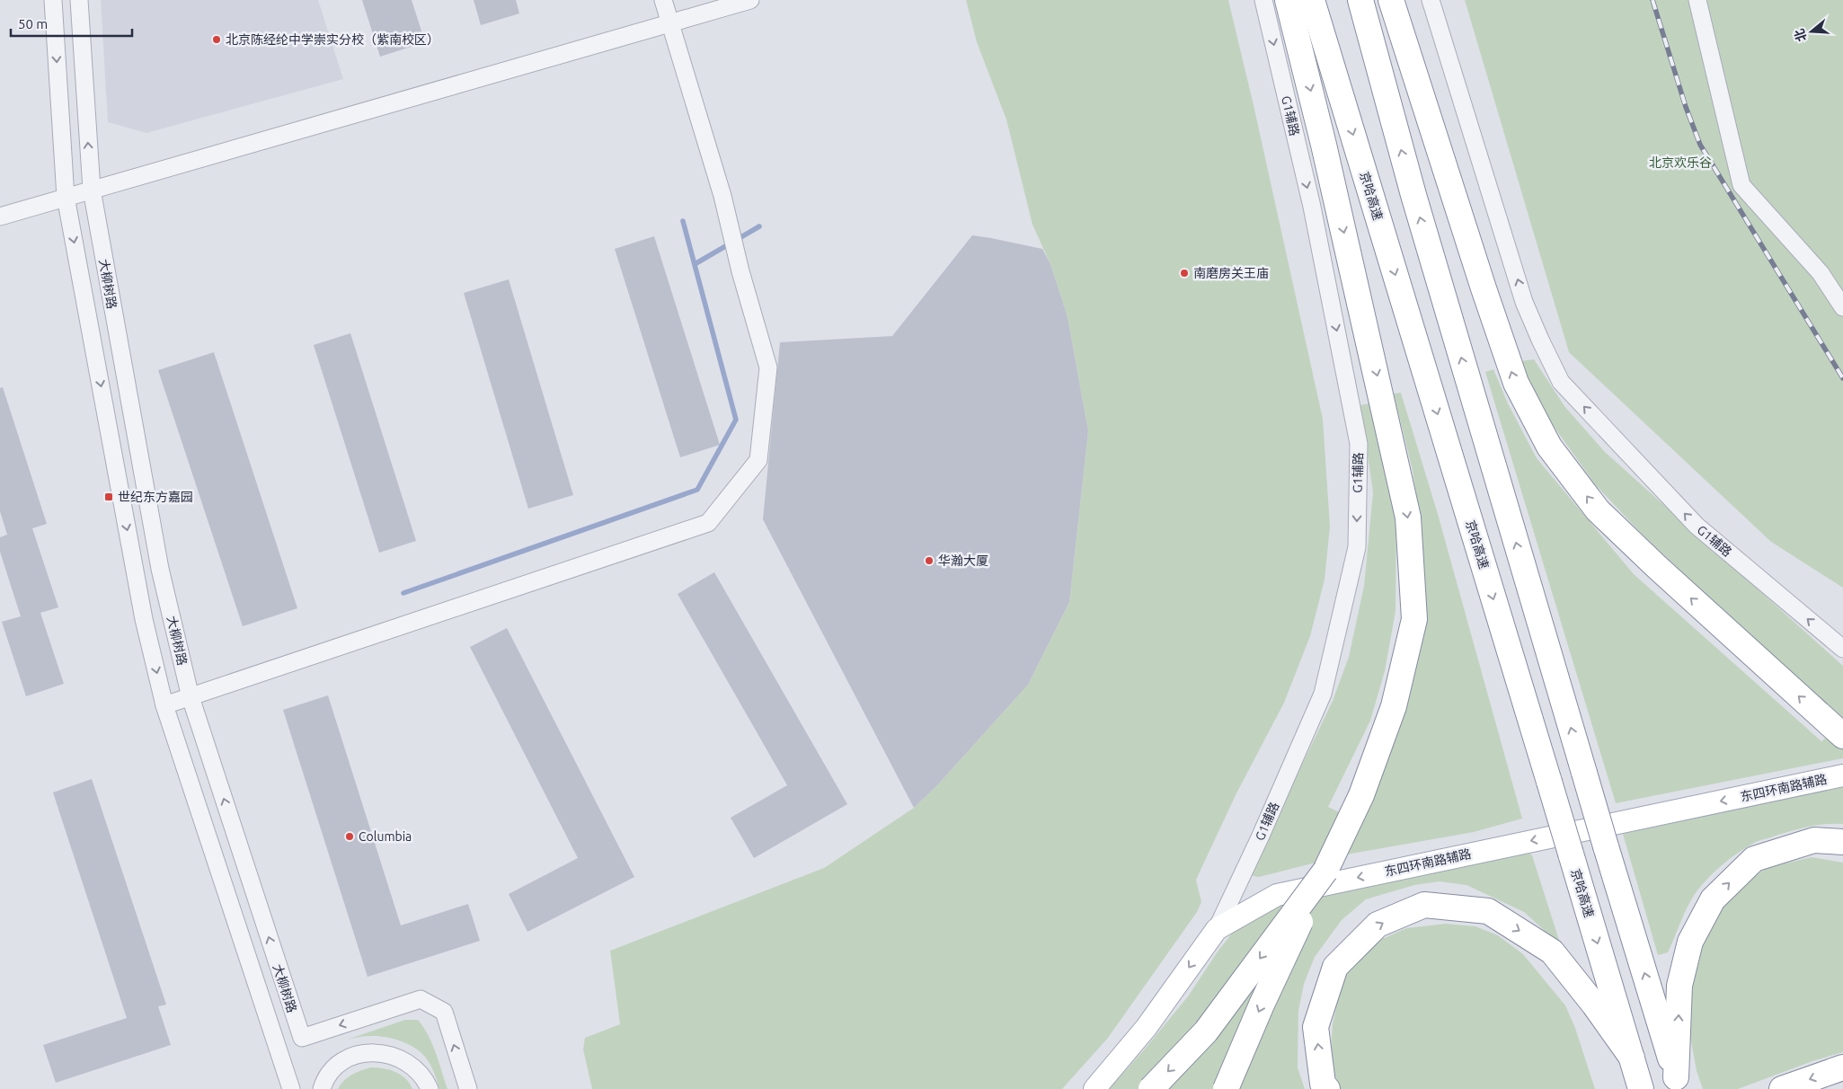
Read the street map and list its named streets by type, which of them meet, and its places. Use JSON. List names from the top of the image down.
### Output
{
  "streets": {
    "highway": ["京哈高速"],
    "main road": ["东四环南路辅路"],
    "street": ["G1辅路", "大柳树路"]
  },
  "crossings": [
    ["G1辅路", "东四环南路辅路"]
  ],
  "one_way": ["东四环南路辅路"],
  "parks": ["北京欢乐谷"],
  "places": {
    "other": [
      "北京陈经纶中学崇实分校（紫南校区）",
      "南磨房关王庙",
      "华瀚大厦",
      "Columbia"
    ],
    "transit": ["世纪东方嘉园"]
  },
  "scale_bar": "50 m",
  "north": "left"
}
